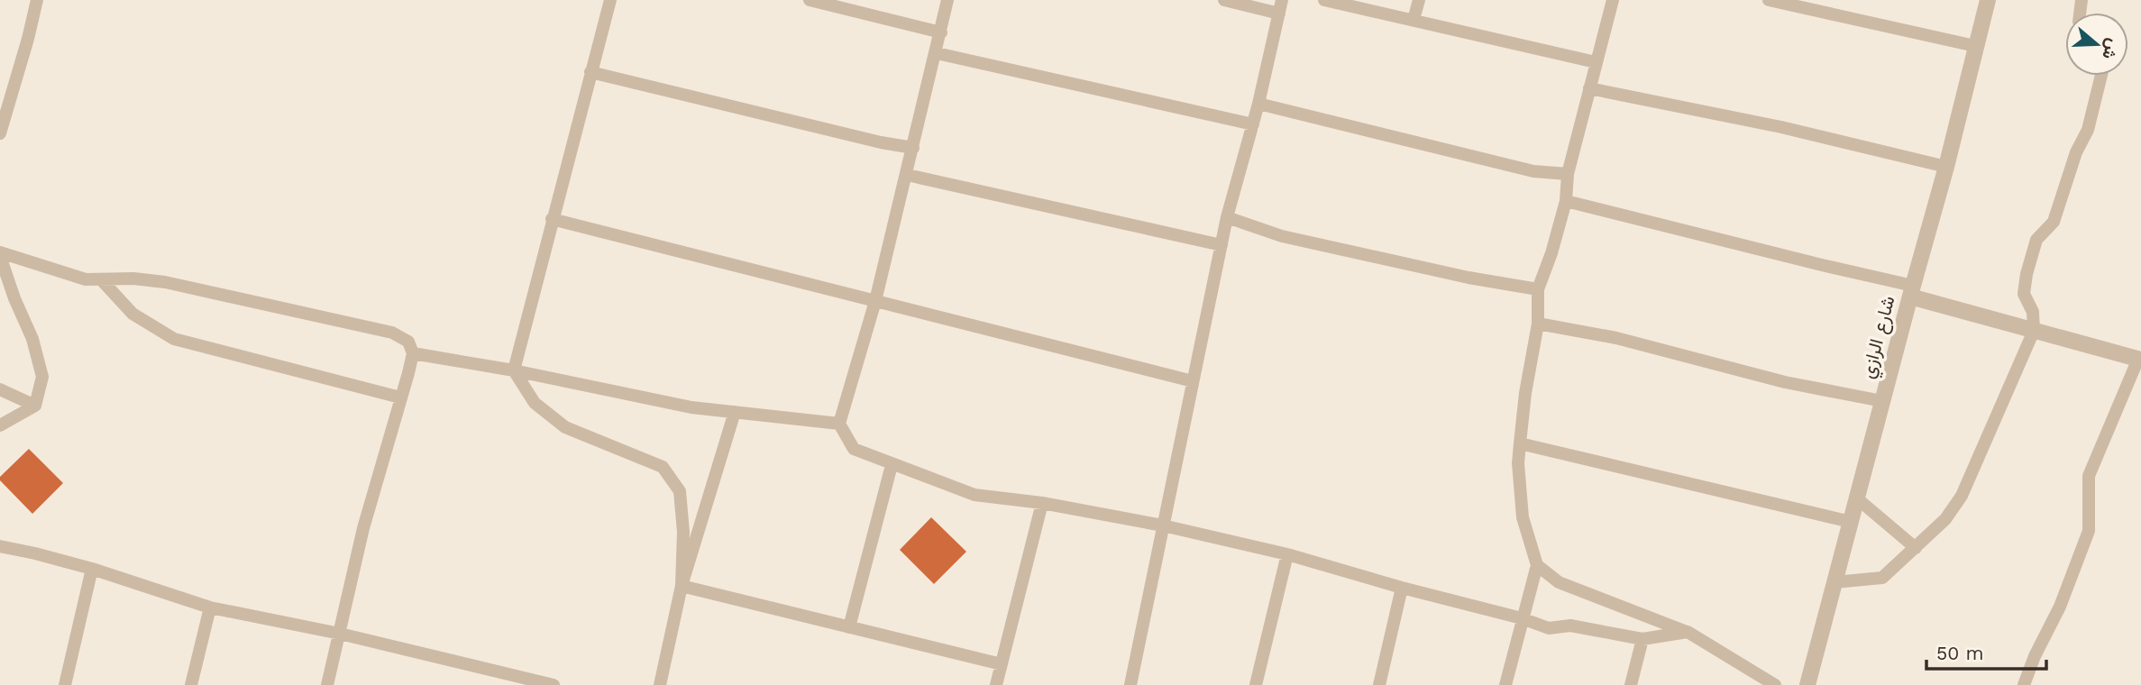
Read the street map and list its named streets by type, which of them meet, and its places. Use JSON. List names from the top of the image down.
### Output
{
  "streets": {
    "street": ["شارع الرازي"]
  },
  "scale_bar": "50 m",
  "north": "right"
}
